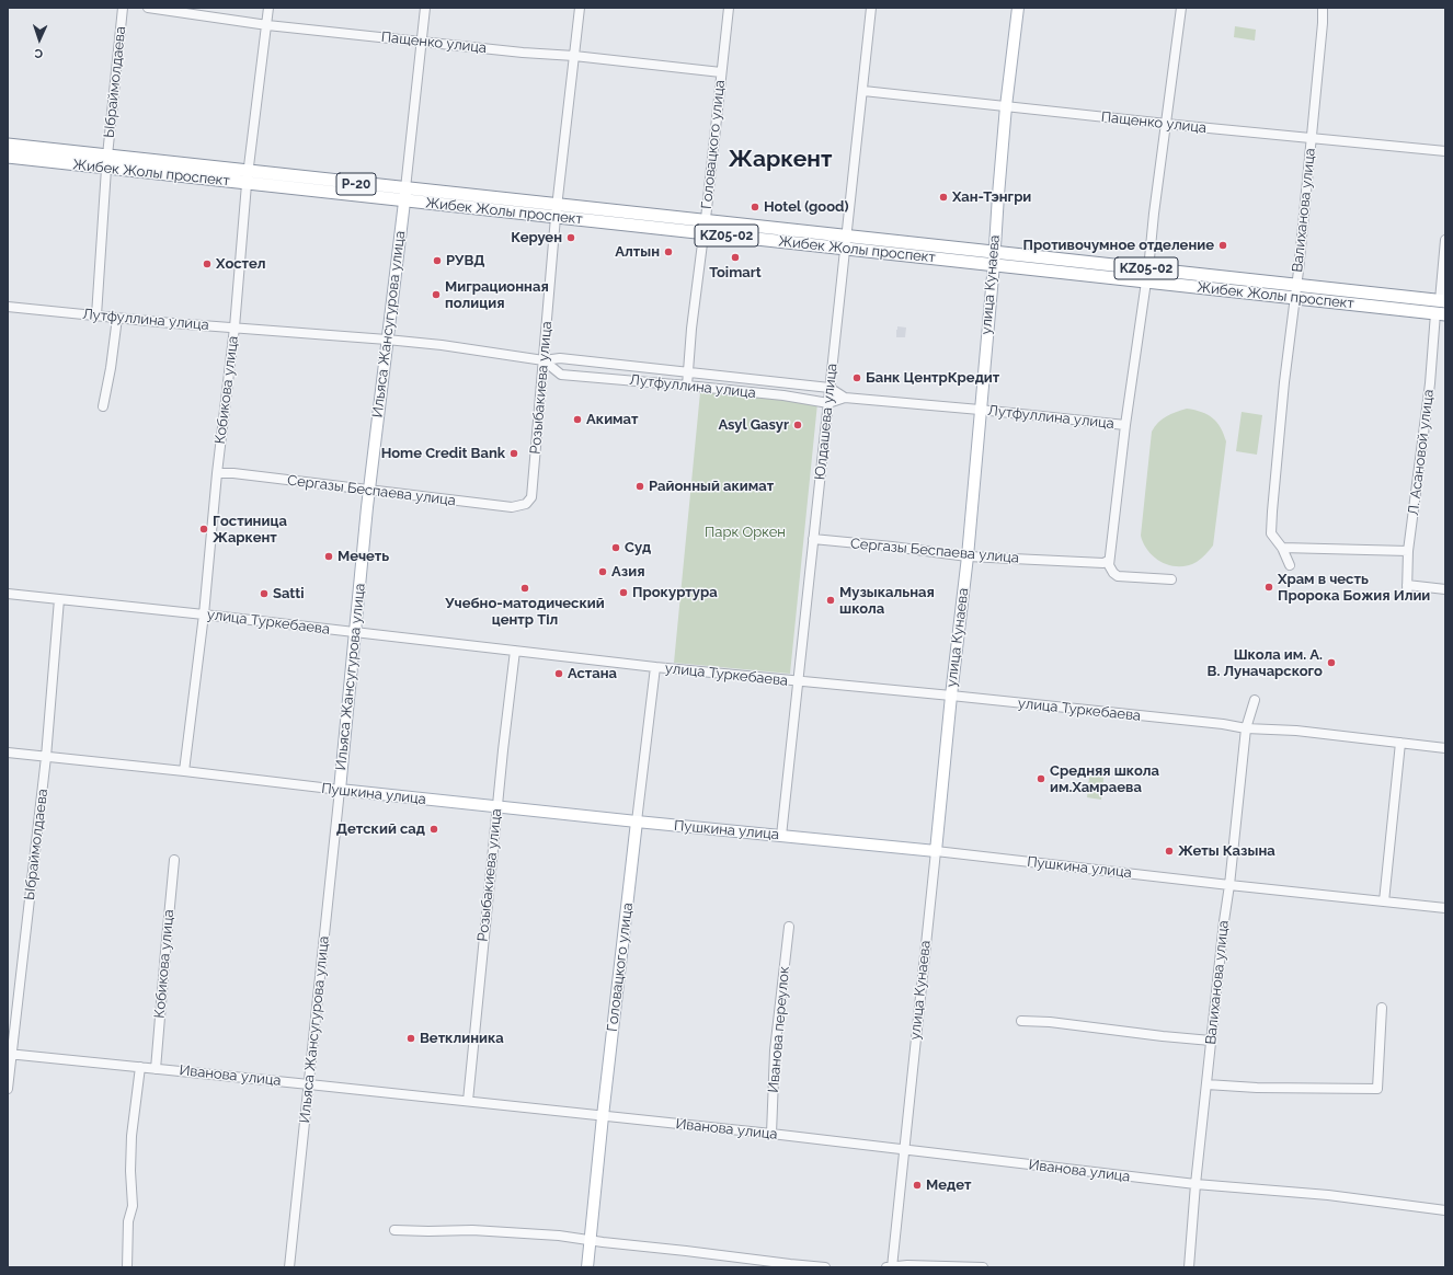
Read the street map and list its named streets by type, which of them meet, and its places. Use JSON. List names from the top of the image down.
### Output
{
  "streets": {
    "highway": ["Жибек Жолы проспект", "Р-20", "KZ05-02"],
    "main road": [
      "Головацкого улица",
      "улица Кунаева",
      "Ильяса Жансугурова улица",
      "Пушкина улица"
    ],
    "street": [
      "Пащенко улица",
      "Ыбраймолдаева",
      "Валиханова улица",
      "Лутфуллина улица",
      "Розыбакиева улица",
      "Кобикова улица",
      "Юлдашева улица",
      "Л. Асановой улица",
      "Сергазы Беспаева улица",
      "улица Туркебаева",
      "Иванова переулок",
      "Иванова улица"
    ]
  },
  "crossings": [
    ["Пащенко улица", "Головацкого улица"],
    ["Пащенко улица", "Валиханова улица"],
    ["Пащенко улица", "улица Кунаева"],
    ["Пащенко улица", "Ильяса Жансугурова улица"],
    ["Пащенко улица", "Розыбакиева улица"],
    ["Пащенко улица", "Кобикова улица"],
    ["Пащенко улица", "Юлдашева улица"],
    ["Ыбраймолдаева", "Жибек Жолы проспект"],
    ["Ыбраймолдаева", "Лутфуллина улица"],
    ["Ыбраймолдаева", "улица Туркебаева"],
    ["Ыбраймолдаева", "Пушкина улица"],
    ["Ыбраймолдаева", "Иванова улица"],
    ["Головацкого улица", "Жибек Жолы проспект"],
    ["Головацкого улица", "Лутфуллина улица"],
    ["Головацкого улица", "улица Туркебаева"],
    ["Головацкого улица", "Пушкина улица"],
    ["Головацкого улица", "Иванова улица"],
    ["Жибек Жолы проспект", "Валиханова улица"],
    ["Жибек Жолы проспект", "улица Кунаева"],
    ["Жибек Жолы проспект", "Ильяса Жансугурова улица"],
    ["Жибек Жолы проспект", "Розыбакиева улица"],
    ["Жибек Жолы проспект", "Кобикова улица"],
    ["Жибек Жолы проспект", "Юлдашева улица"],
    ["Жибек Жолы проспект", "Л. Асановой улица"],
    ["Валиханова улица", "улица Туркебаева"],
    ["Валиханова улица", "Пушкина улица"],
    ["Валиханова улица", "Иванова улица"],
    ["улица Кунаева", "Лутфуллина улица"],
    ["улица Кунаева", "Сергазы Беспаева улица"],
    ["улица Кунаева", "улица Туркебаева"],
    ["улица Кунаева", "Пушкина улица"],
    ["улица Кунаева", "Иванова улица"],
    ["Лутфуллина улица", "Ильяса Жансугурова улица"],
    ["Лутфуллина улица", "Розыбакиева улица"],
    ["Лутфуллина улица", "Кобикова улица"],
    ["Лутфуллина улица", "Юлдашева улица"],
    ["Ильяса Жансугурова улица", "Сергазы Беспаева улица"],
    ["Ильяса Жансугурова улица", "улица Туркебаева"],
    ["Ильяса Жансугурова улица", "Пушкина улица"],
    ["Ильяса Жансугурова улица", "Иванова улица"],
    ["Розыбакиева улица", "Сергазы Беспаева улица"],
    ["Розыбакиева улица", "улица Туркебаева"],
    ["Розыбакиева улица", "Пушкина улица"],
    ["Розыбакиева улица", "Иванова улица"],
    ["Кобикова улица", "Сергазы Беспаева улица"],
    ["Кобикова улица", "улица Туркебаева"],
    ["Кобикова улица", "Пушкина улица"],
    ["Кобикова улица", "Иванова улица"],
    ["Юлдашева улица", "Сергазы Беспаева улица"],
    ["Юлдашева улица", "улица Туркебаева"],
    ["Юлдашева улица", "Пушкина улица"],
    ["Иванова переулок", "Иванова улица"]
  ],
  "districts": ["Жаркент"],
  "parks": ["Парк Оркен"],
  "places": [
    "Хан-Тэнгри",
    "Hotel (good)",
    "Керуен",
    "Противочумное отделение",
    "Алтын",
    "Toimart",
    "РУВД",
    "Хостел",
    "Миграционная полиция",
    "Банк ЦентрКредит",
    "Акимат",
    "Asyl Gasyr",
    "Home Credit Bank",
    "Районный акимат",
    "Гостиница Жаркент",
    "Суд",
    "Мечеть",
    "Азия",
    "Храм в честь Пророка Божия Илии",
    "Учебно-матодический центр Тіл",
    "Прокуртура",
    "Satti",
    "Музыкальная школа",
    "Школа им. А. В. Луначарского",
    "Астана",
    "Средняя школа им.Хамраева",
    "Детский сад",
    "Жеты Казына",
    "Ветклиника",
    "Медет"
  ],
  "north": "bottom"
}
